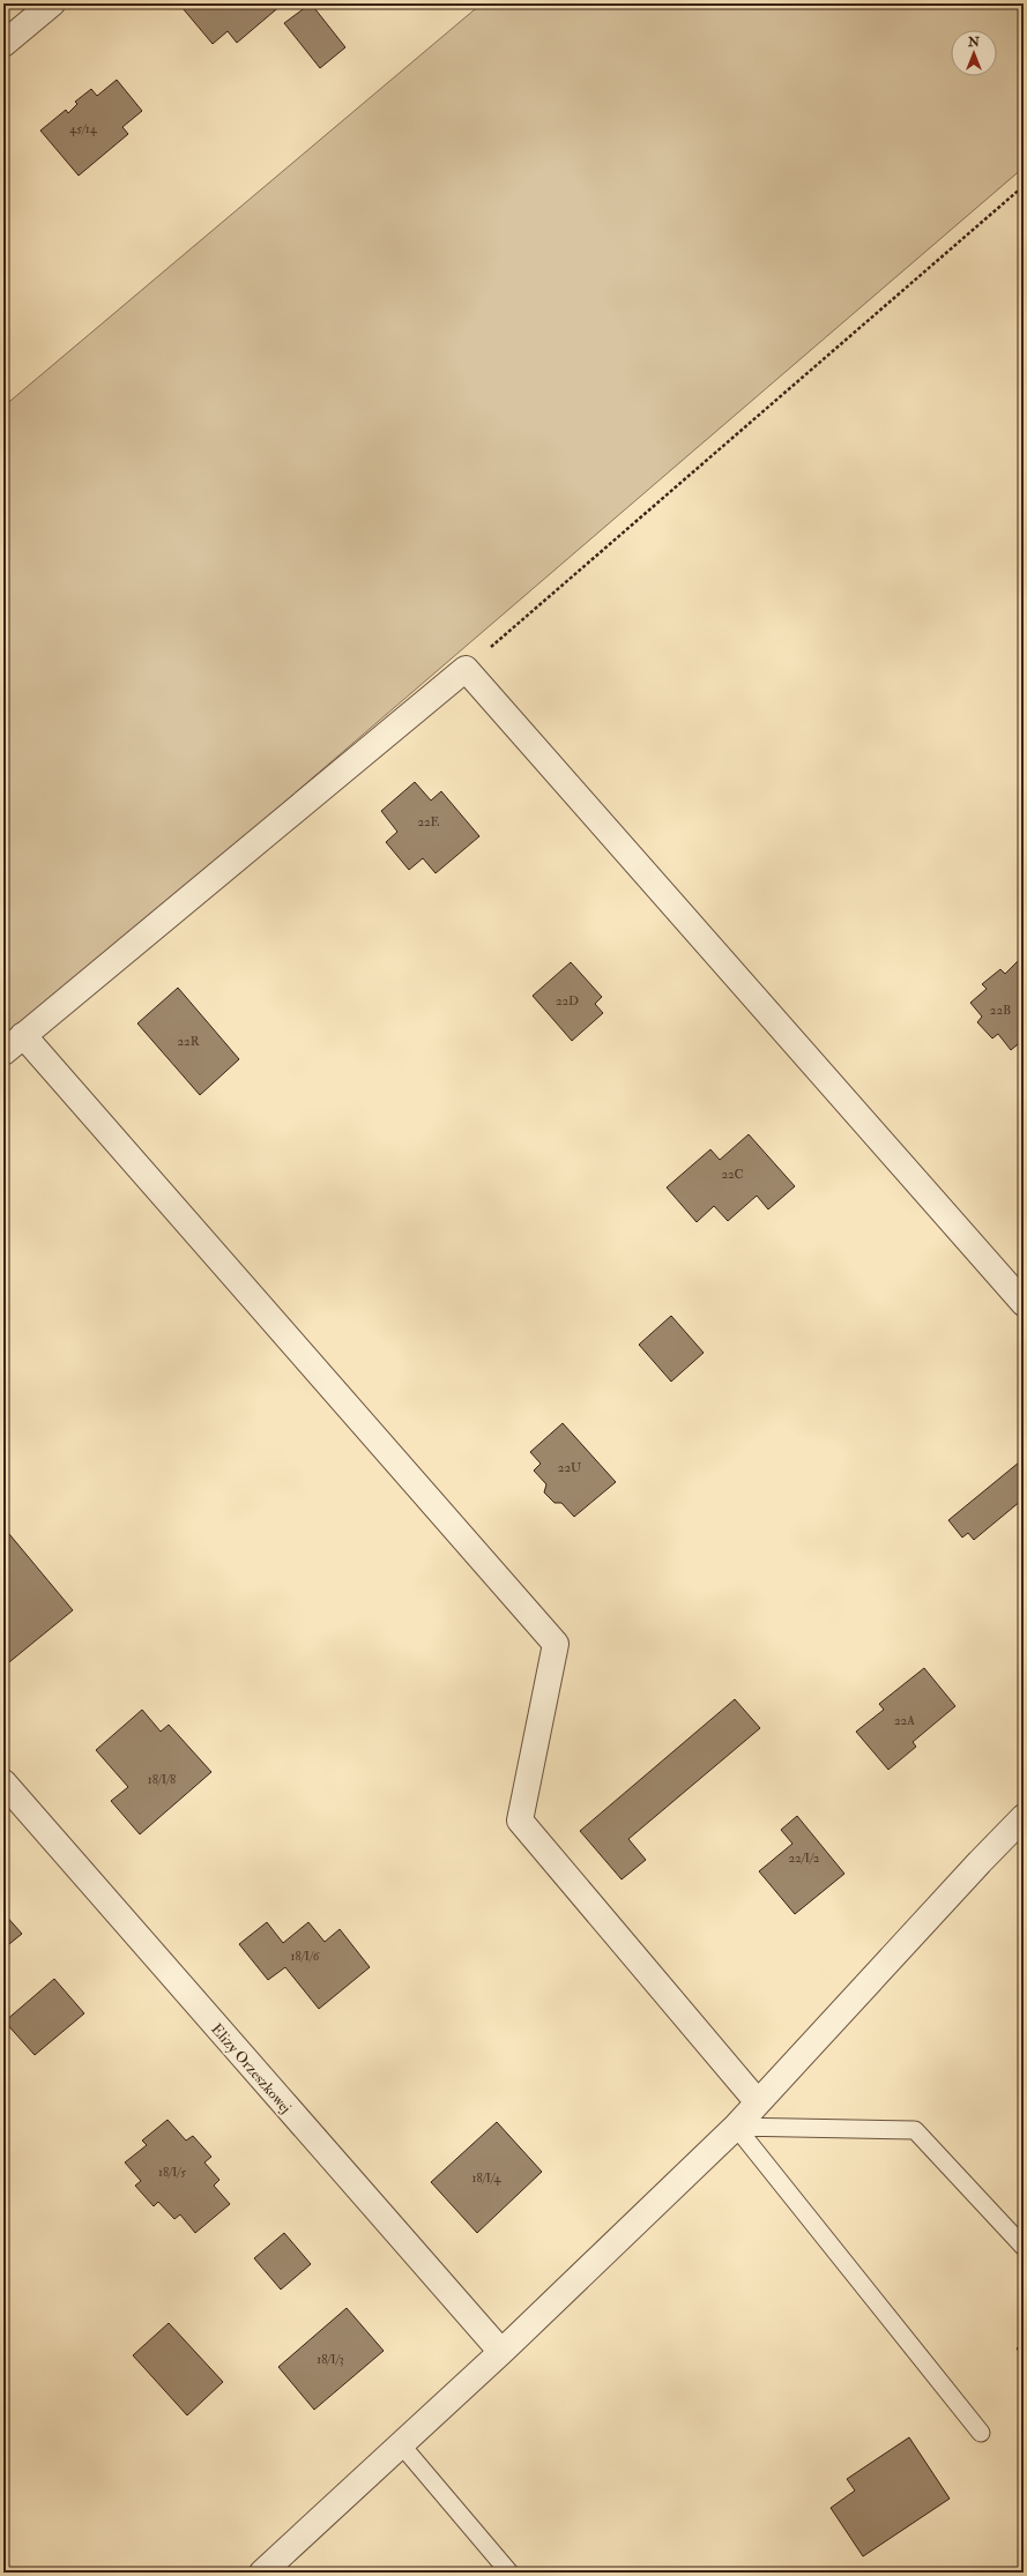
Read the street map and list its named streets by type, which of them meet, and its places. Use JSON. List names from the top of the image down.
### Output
{
  "streets": {
    "street": ["Elizy Orzeszkowej"]
  },
  "house_numbers": [
    "45/14",
    "22E",
    "22D",
    "22B",
    "22R",
    "22C",
    "22U",
    "22A",
    "18/I/8",
    "22/I/2",
    "18/I/6",
    "18/I/5",
    "18/I/4",
    "18/I/3"
  ],
  "north": "top"
}
